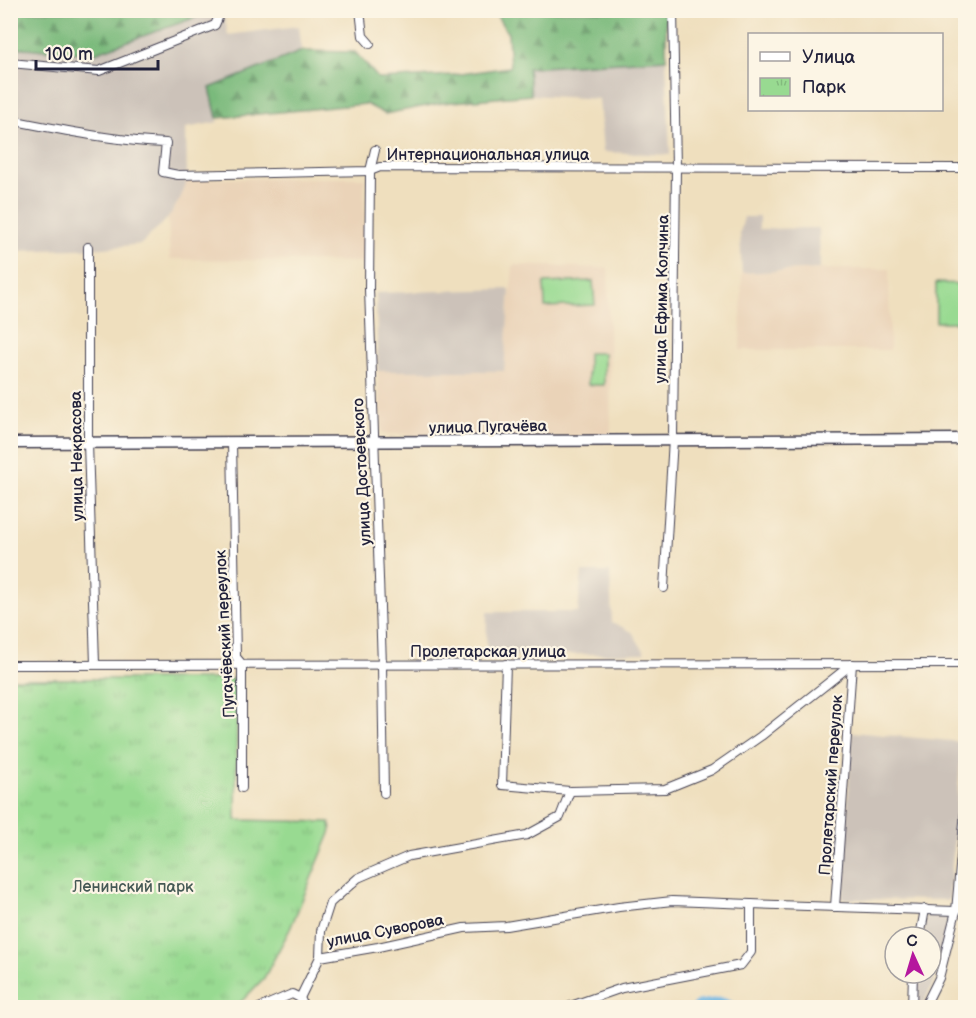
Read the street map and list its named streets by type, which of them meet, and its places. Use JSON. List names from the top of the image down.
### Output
{
  "streets": {
    "street": [
      "Интернациональная улица",
      "улица Ефима Колчина",
      "улица Пугачёва",
      "улица Некрасова",
      "улица Достоевского",
      "Пугачёвский переулок",
      "Пролетарская улица",
      "Пролетарский переулок",
      "улица Суворова"
    ]
  },
  "crossings": [
    ["Интернациональная улица", "улица Ефима Колчина"],
    ["Интернациональная улица", "улица Достоевского"],
    ["улица Ефима Колчина", "улица Пугачёва"],
    ["улица Пугачёва", "улица Некрасова"],
    ["улица Пугачёва", "улица Достоевского"],
    ["улица Пугачёва", "Пугачёвский переулок"],
    ["улица Некрасова", "Пролетарская улица"],
    ["улица Достоевского", "Пролетарская улица"],
    ["Пугачёвский переулок", "Пролетарская улица"],
    ["Пролетарская улица", "Пролетарский переулок"],
    ["Пролетарский переулок", "улица Суворова"]
  ],
  "parks": ["Ленинский парк"],
  "legend": ["Улица", "Парк"],
  "scale_bar": "100 m",
  "north": "top"
}
